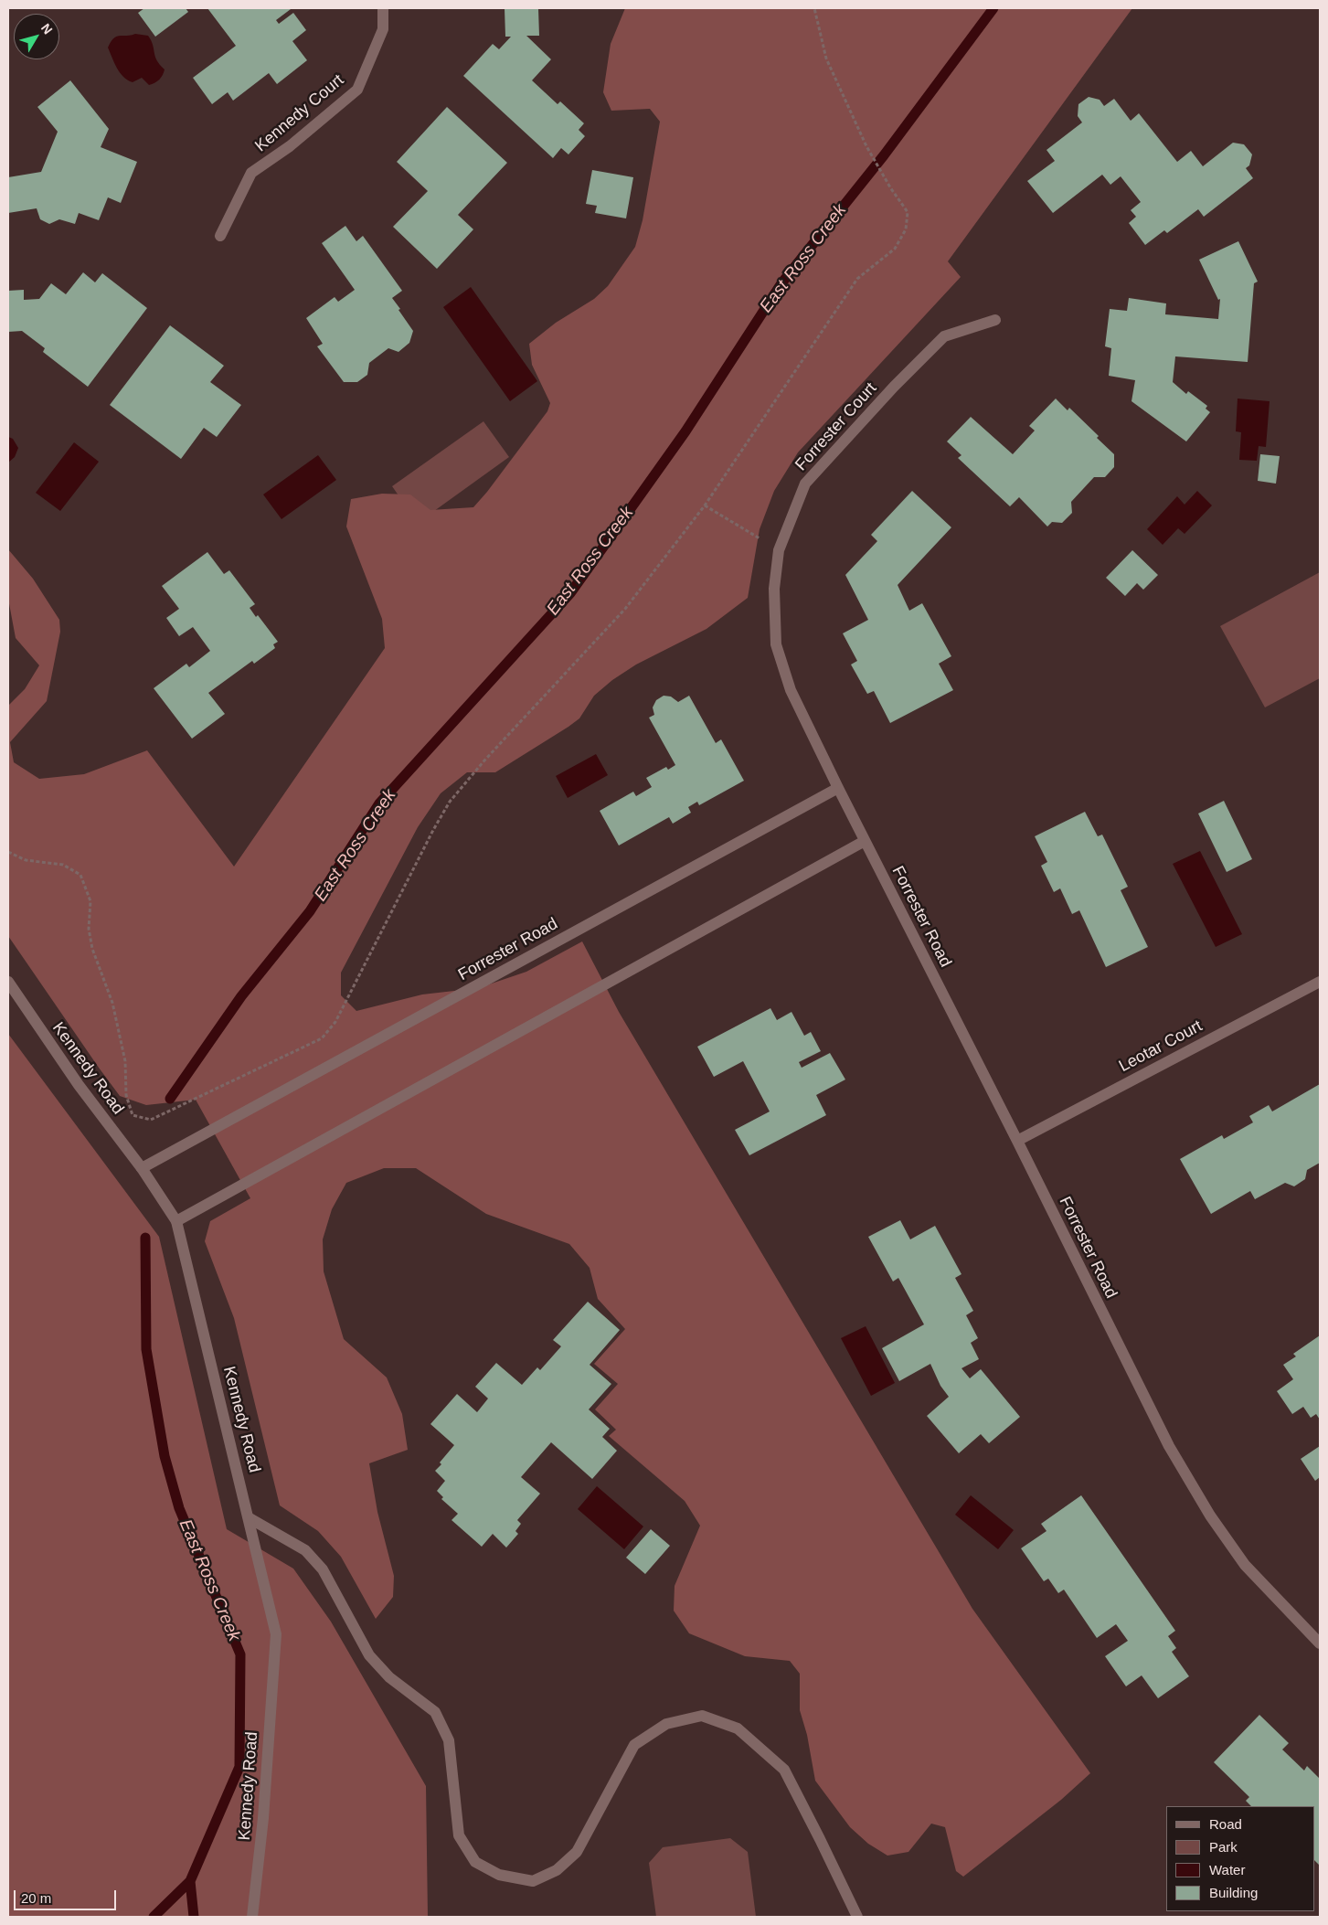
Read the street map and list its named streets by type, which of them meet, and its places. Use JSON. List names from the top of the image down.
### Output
{
  "streets": {
    "street": [
      "Kennedy Court",
      "Forrester Court",
      "Forrester Road",
      "Leotar Court",
      "Kennedy Road"
    ]
  },
  "crossings": [
    ["Forrester Court", "Forrester Road"],
    ["Forrester Road", "Leotar Court"],
    ["Forrester Road", "Kennedy Road"]
  ],
  "water": ["East Ross Creek"],
  "legend": [
    "Road",
    "Park",
    "Water",
    "Building"
  ],
  "scale_bar": "20 m",
  "north": "top right"
}
